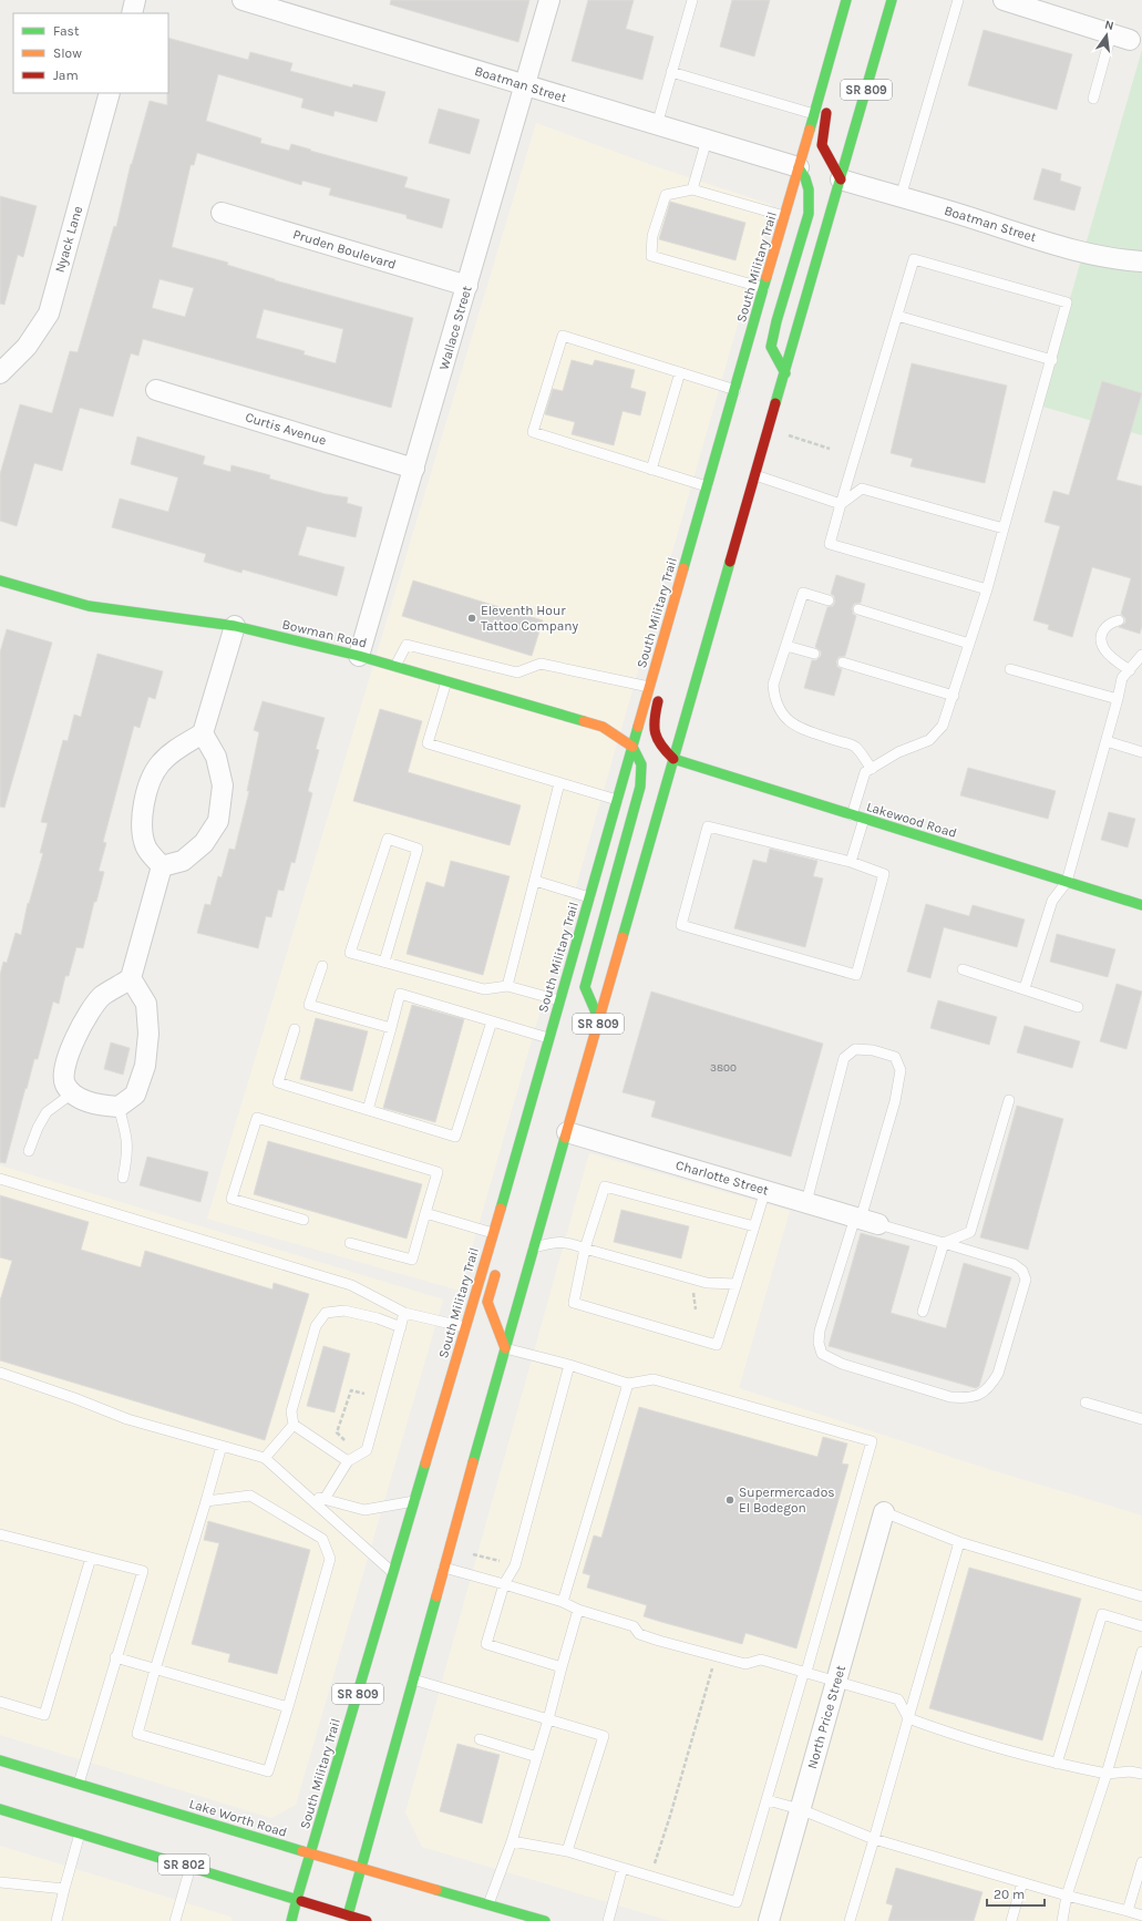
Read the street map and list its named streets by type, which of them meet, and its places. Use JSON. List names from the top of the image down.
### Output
{
  "streets": {
    "main road": [
      "SR 809",
      "South Military Trail",
      "Bowman Road",
      "Lakewood Road",
      "Lake Worth Road",
      "SR 802"
    ],
    "street": [
      "Boatman Street",
      "Nyack Lane",
      "Pruden Boulevard",
      "Wallace Street",
      "Curtis Avenue",
      "Charlotte Street",
      "North Price Street"
    ]
  },
  "crossings": [
    ["Boatman Street", "SR 809"],
    ["Boatman Street", "South Military Trail"],
    ["Boatman Street", "Wallace Street"],
    ["SR 809", "Lakewood Road"],
    ["SR 809", "Charlotte Street"],
    ["SR 809", "Lake Worth Road"],
    ["SR 809", "SR 802"],
    ["Pruden Boulevard", "Wallace Street"],
    ["South Military Trail", "Bowman Road"],
    ["South Military Trail", "Lake Worth Road"],
    ["South Military Trail", "SR 802"],
    ["Wallace Street", "Curtis Avenue"],
    ["Wallace Street", "Bowman Road"]
  ],
  "places": ["Eleventh Hour Tattoo Company", "Supermercados El Bodegon"],
  "house_numbers": ["3800"],
  "legend": ["Fast", "Slow", "Jam"],
  "scale_bar": "20 m",
  "north": "top"
}
